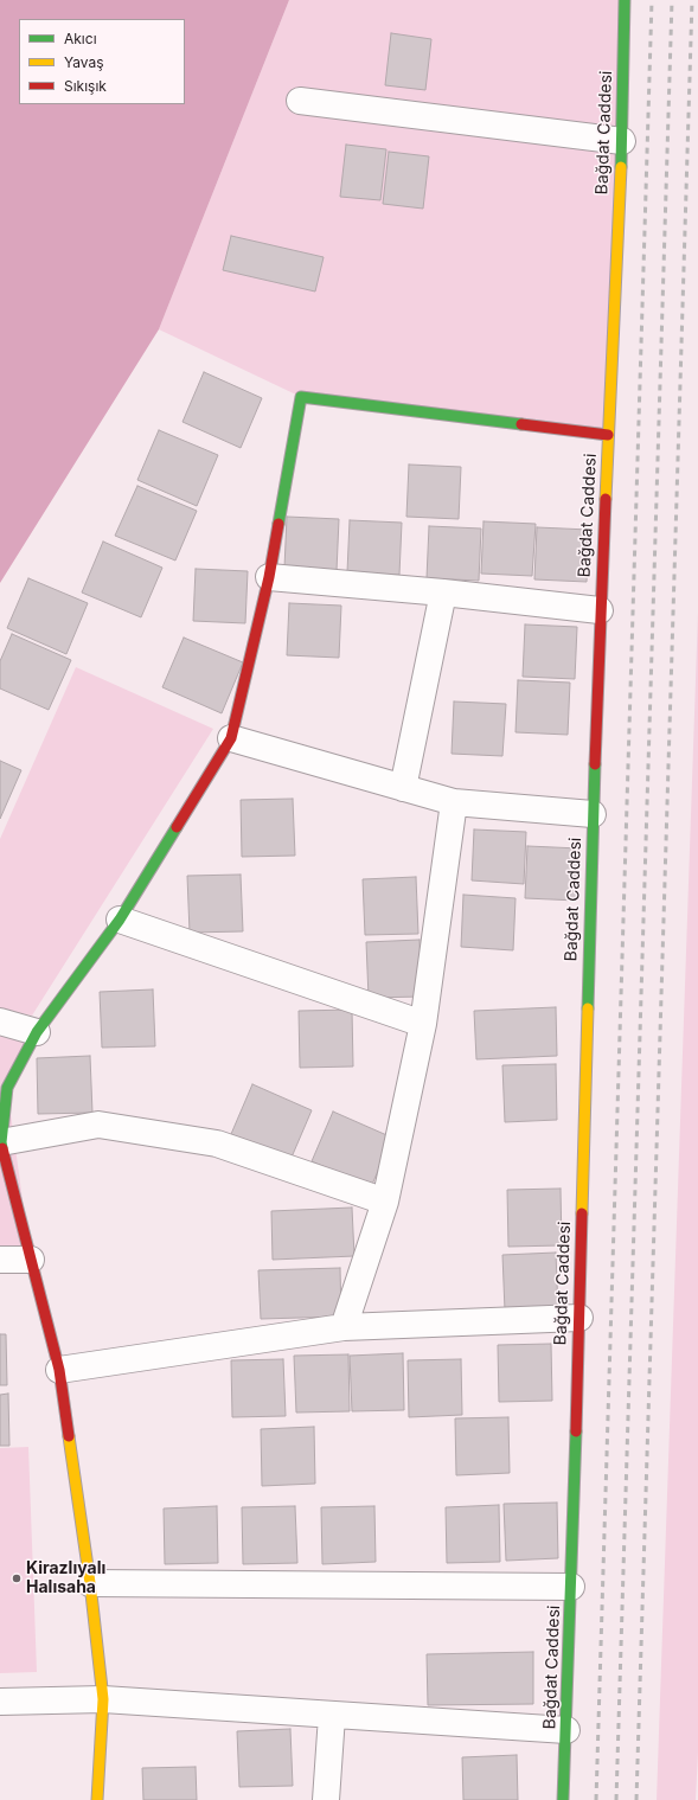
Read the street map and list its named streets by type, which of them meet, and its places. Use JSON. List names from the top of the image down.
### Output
{
  "streets": {
    "street": ["Bağdat Caddesi"]
  },
  "places": ["Kirazlıyalı Halısaha"],
  "legend": ["Akıcı", "Yavaş", "Sıkışık"]
}
